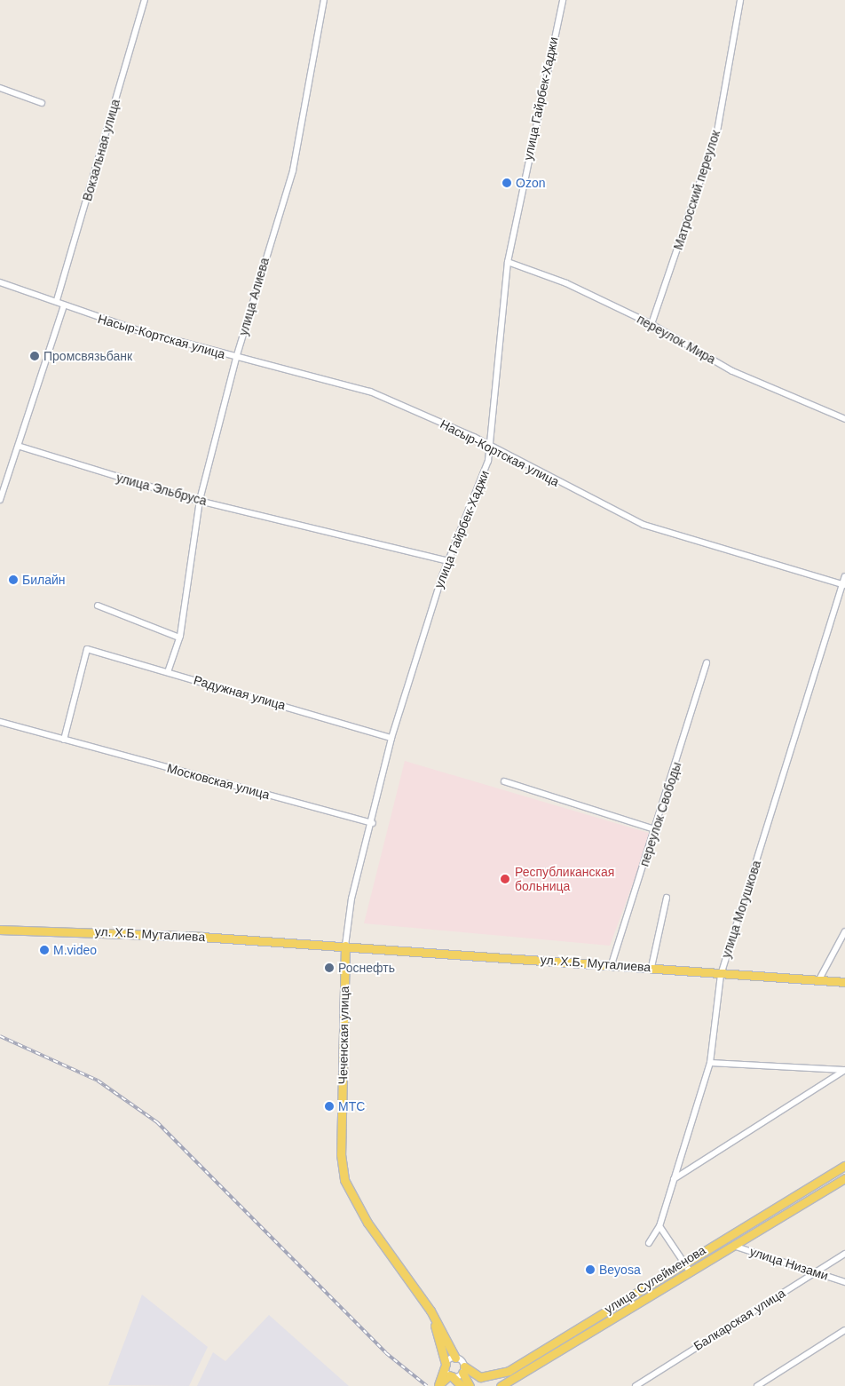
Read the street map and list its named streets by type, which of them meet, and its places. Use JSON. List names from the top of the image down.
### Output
{
  "streets": {
    "main road": ["ул. Х.Б. Муталиева", "Чеченская улица", "улица Сулейменова"],
    "street": [
      "улица Гайрбек-Хаджи",
      "Вокзальная улица",
      "Матросский переулок",
      "улица Алиева",
      "Насыр-Кортская улица",
      "переулок Мира",
      "улица Эльбруса",
      "Радужная улица",
      "Московская улица",
      "переулок Свободы",
      "улица Могушкова",
      "улица Низами",
      "Балкарская улица"
    ]
  },
  "crossings": [
    ["улица Гайрбек-Хаджи", "Насыр-Кортская улица"],
    ["улица Гайрбек-Хаджи", "переулок Мира"],
    ["улица Гайрбек-Хаджи", "улица Эльбруса"],
    ["улица Гайрбек-Хаджи", "Радужная улица"],
    ["улица Гайрбек-Хаджи", "Московская улица"],
    ["улица Гайрбек-Хаджи", "ул. Х.Б. Муталиева"],
    ["улица Гайрбек-Хаджи", "Чеченская улица"],
    ["Вокзальная улица", "Насыр-Кортская улица"],
    ["Матросский переулок", "переулок Мира"],
    ["улица Алиева", "Насыр-Кортская улица"],
    ["улица Алиева", "улица Эльбруса"],
    ["улица Алиева", "Радужная улица"],
    ["Насыр-Кортская улица", "улица Могушкова"],
    ["Радужная улица", "Московская улица"],
    ["переулок Свободы", "ул. Х.Б. Муталиева"],
    ["улица Могушкова", "ул. Х.Б. Муталиева"],
    ["ул. Х.Б. Муталиева", "Чеченская улица"],
    ["улица Низами", "улица Сулейменова"],
    ["улица Низами", "Балкарская улица"]
  ],
  "places": [
    "Ozon",
    "Промсвязьбанк",
    "Билайн",
    "Республиканская больница",
    "M.video",
    "Роснефть",
    "МТС",
    "Beyosa"
  ]
}
